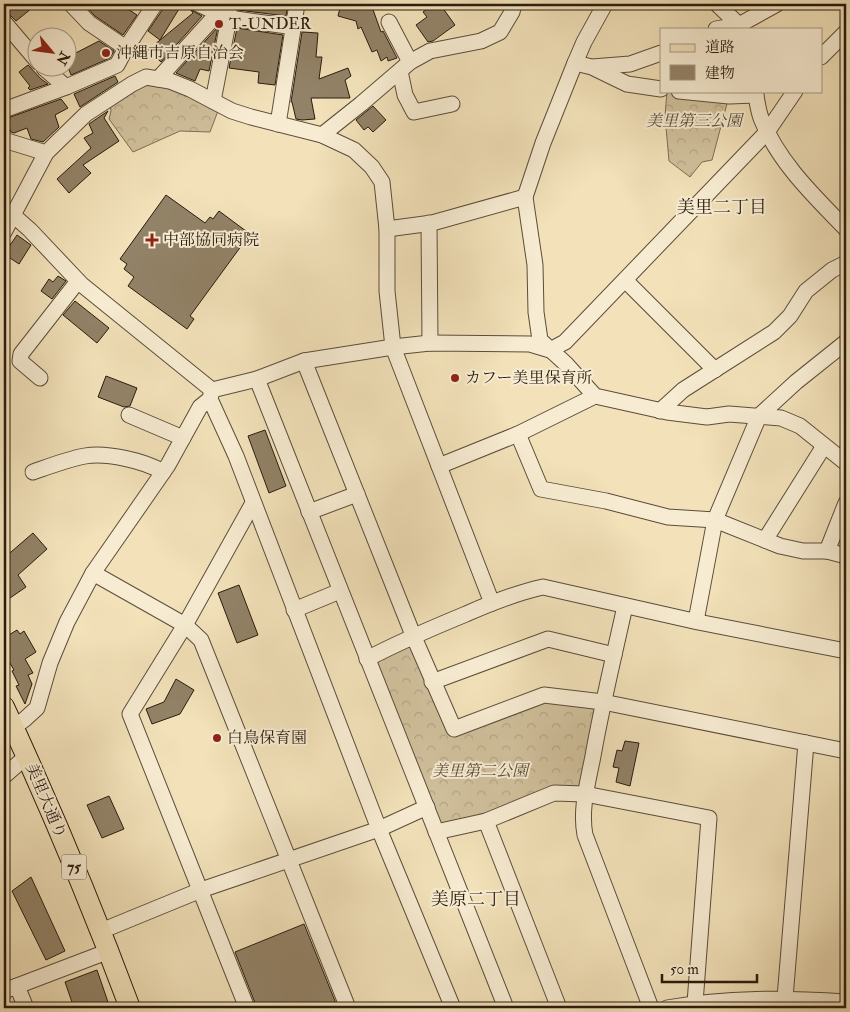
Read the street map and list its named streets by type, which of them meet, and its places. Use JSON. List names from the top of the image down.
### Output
{
  "streets": {
    "main road": ["美里大通り", "75"]
  },
  "districts": ["美里二丁目", "美原二丁目"],
  "parks": ["美里第三公園", "美里第二公園"],
  "places": {
    "other": [
      "T-UNDER",
      "沖縄市吉原自治会",
      "カフー美里保育所",
      "白鳥保育園"
    ],
    "health": ["中部協同病院"]
  },
  "legend": ["道路", "建物"],
  "scale_bar": "50 m",
  "north": "bottom right"
}
